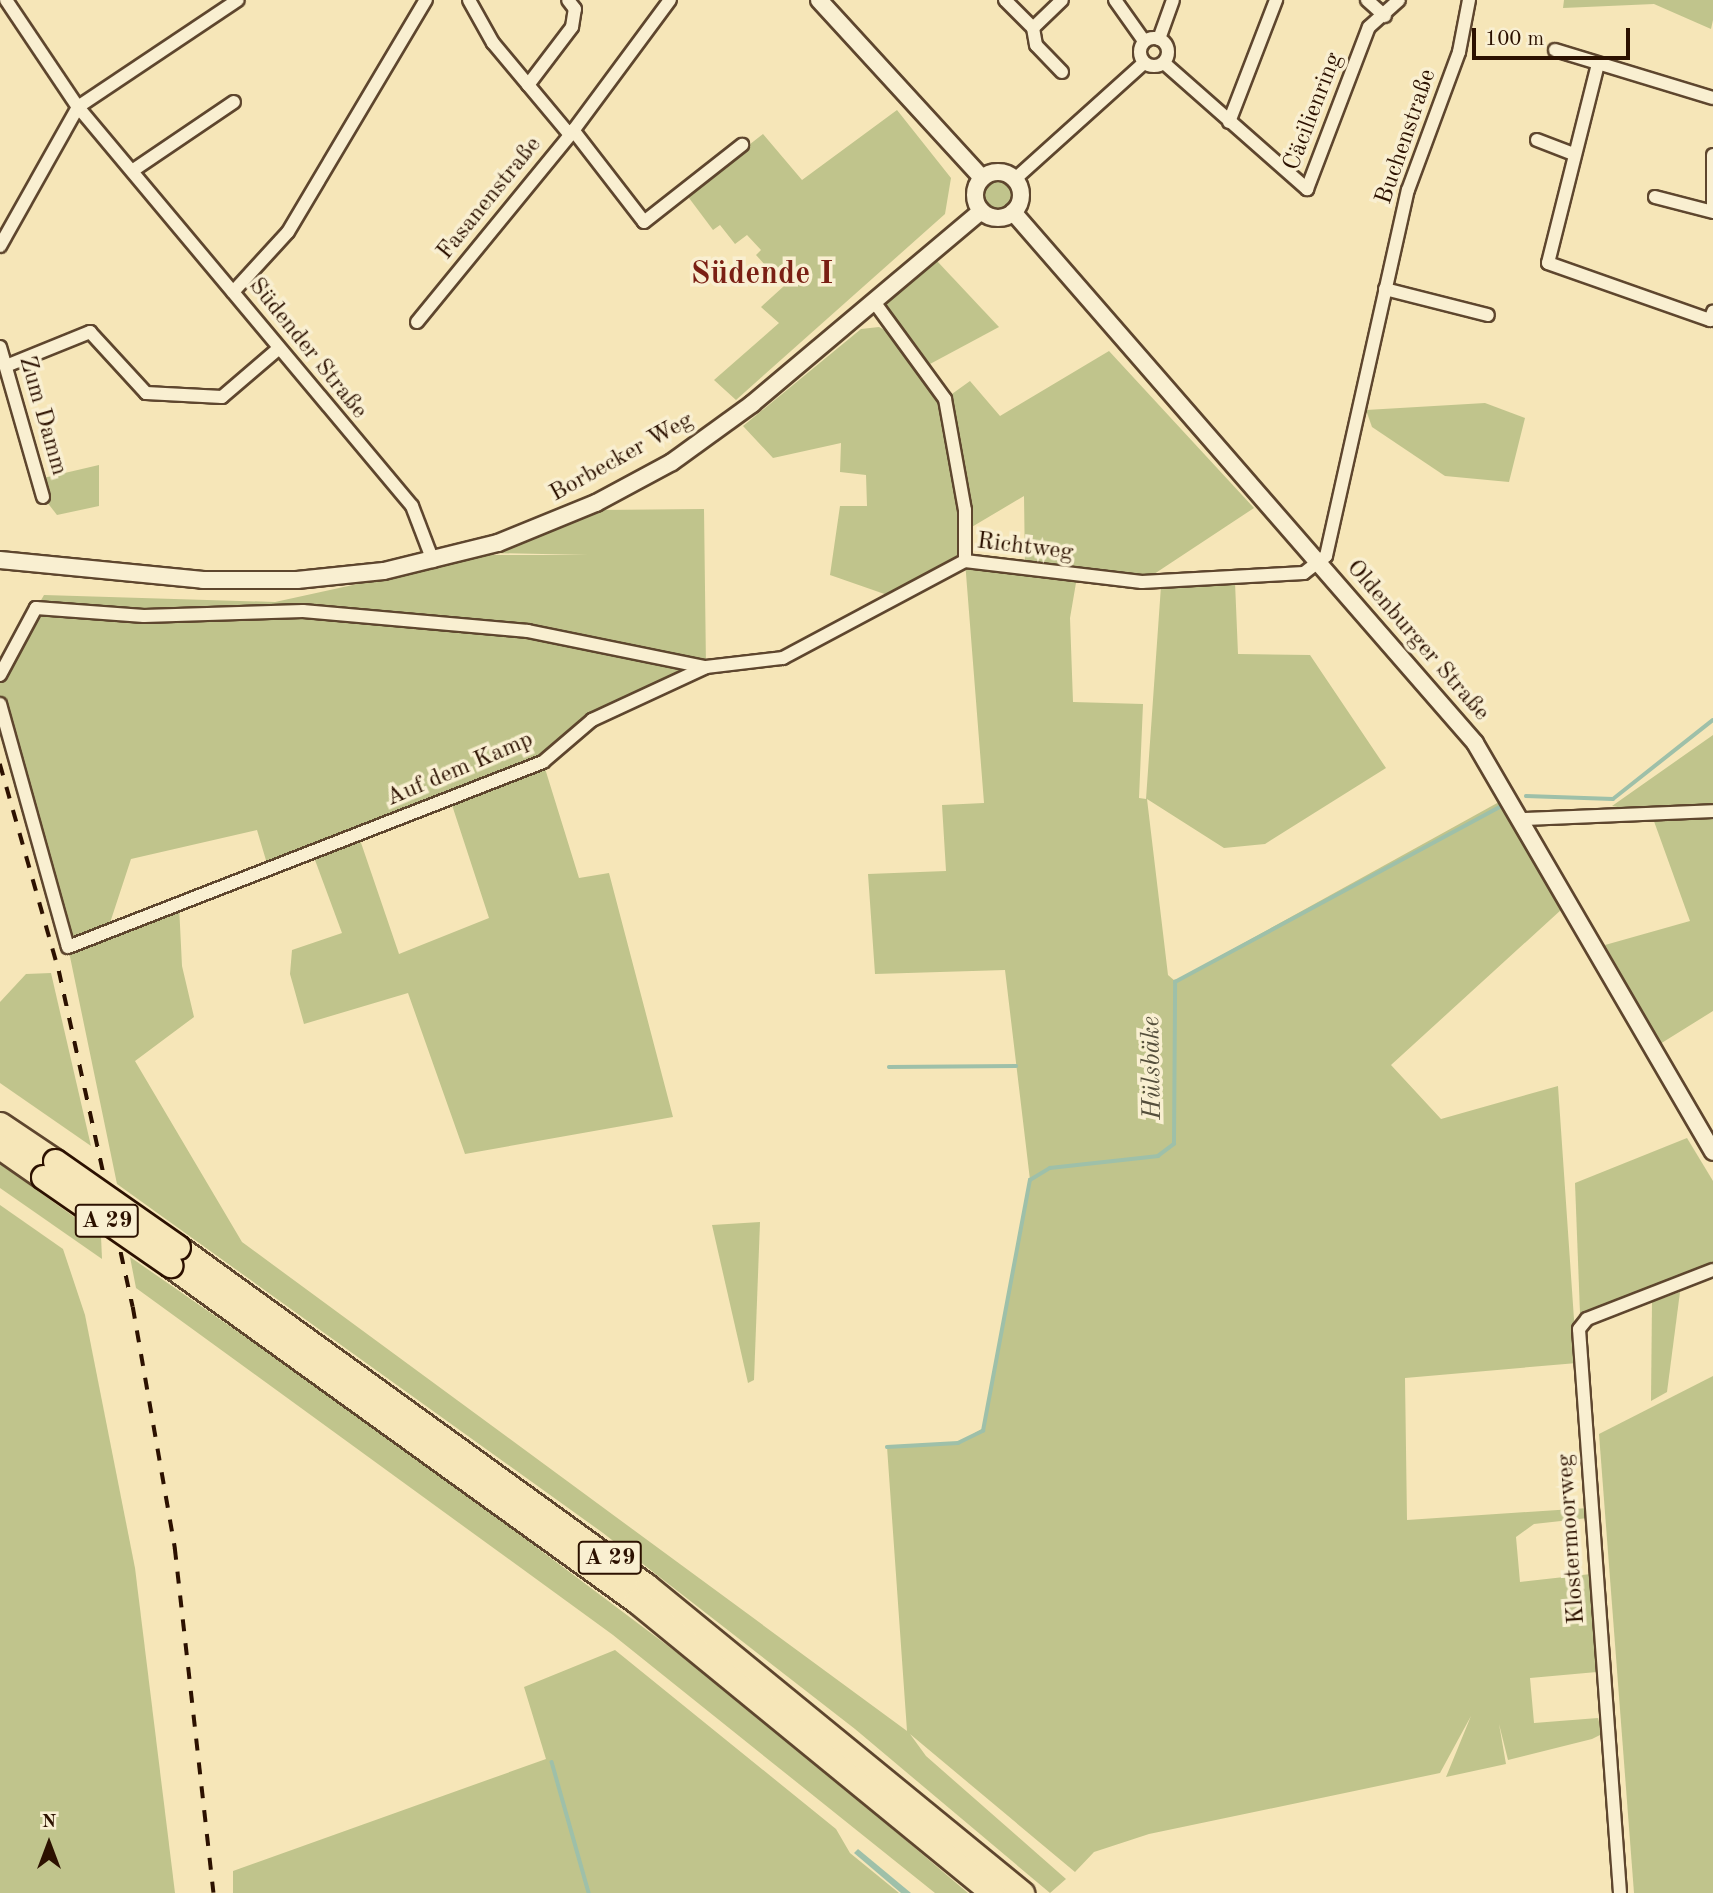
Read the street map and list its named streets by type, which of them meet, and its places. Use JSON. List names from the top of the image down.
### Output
{
  "streets": {
    "highway": ["A 29"],
    "street": [
      "Cäcilienring",
      "Buchenstraße",
      "Fasanenstraße",
      "Südender Straße",
      "Zum Damm",
      "Borbecker Weg",
      "Richtweg",
      "Oldenburger Straße",
      "Auf dem Kamp",
      "Klostermoorweg"
    ]
  },
  "crossings": [
    ["Buchenstraße", "Richtweg"],
    ["Buchenstraße", "Oldenburger Straße"],
    ["Südender Straße", "Borbecker Weg"],
    ["Borbecker Weg", "Oldenburger Straße"],
    ["Richtweg", "Oldenburger Straße"],
    ["Richtweg", "Auf dem Kamp"]
  ],
  "districts": ["Südende I"],
  "water": ["Hülsbäke"],
  "scale_bar": "100 m",
  "north": "top"
}
